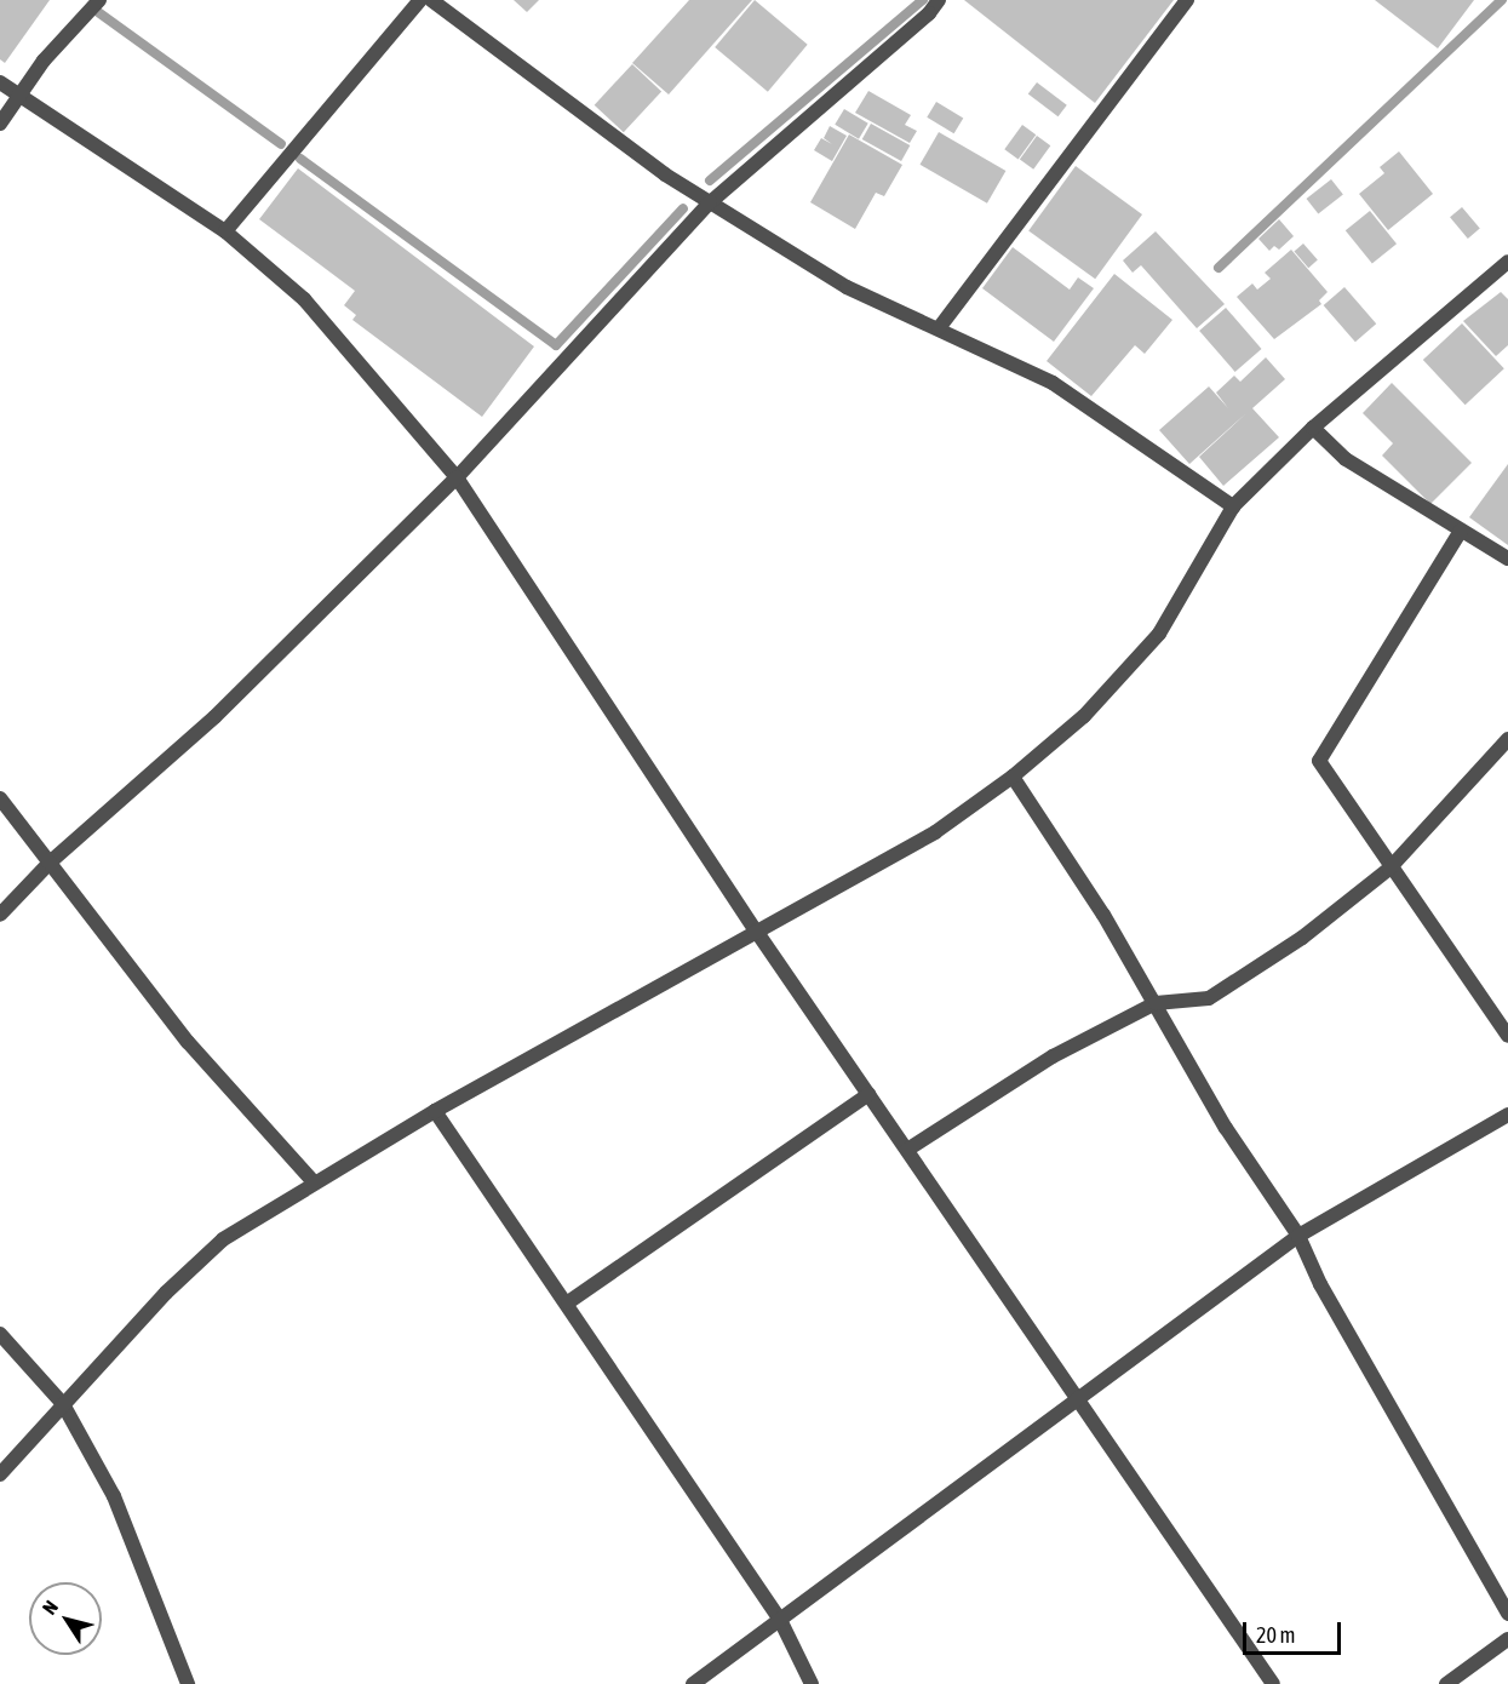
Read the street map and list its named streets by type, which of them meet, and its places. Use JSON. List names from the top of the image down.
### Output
{
  "scale_bar": "20 m",
  "north": "top left"
}
